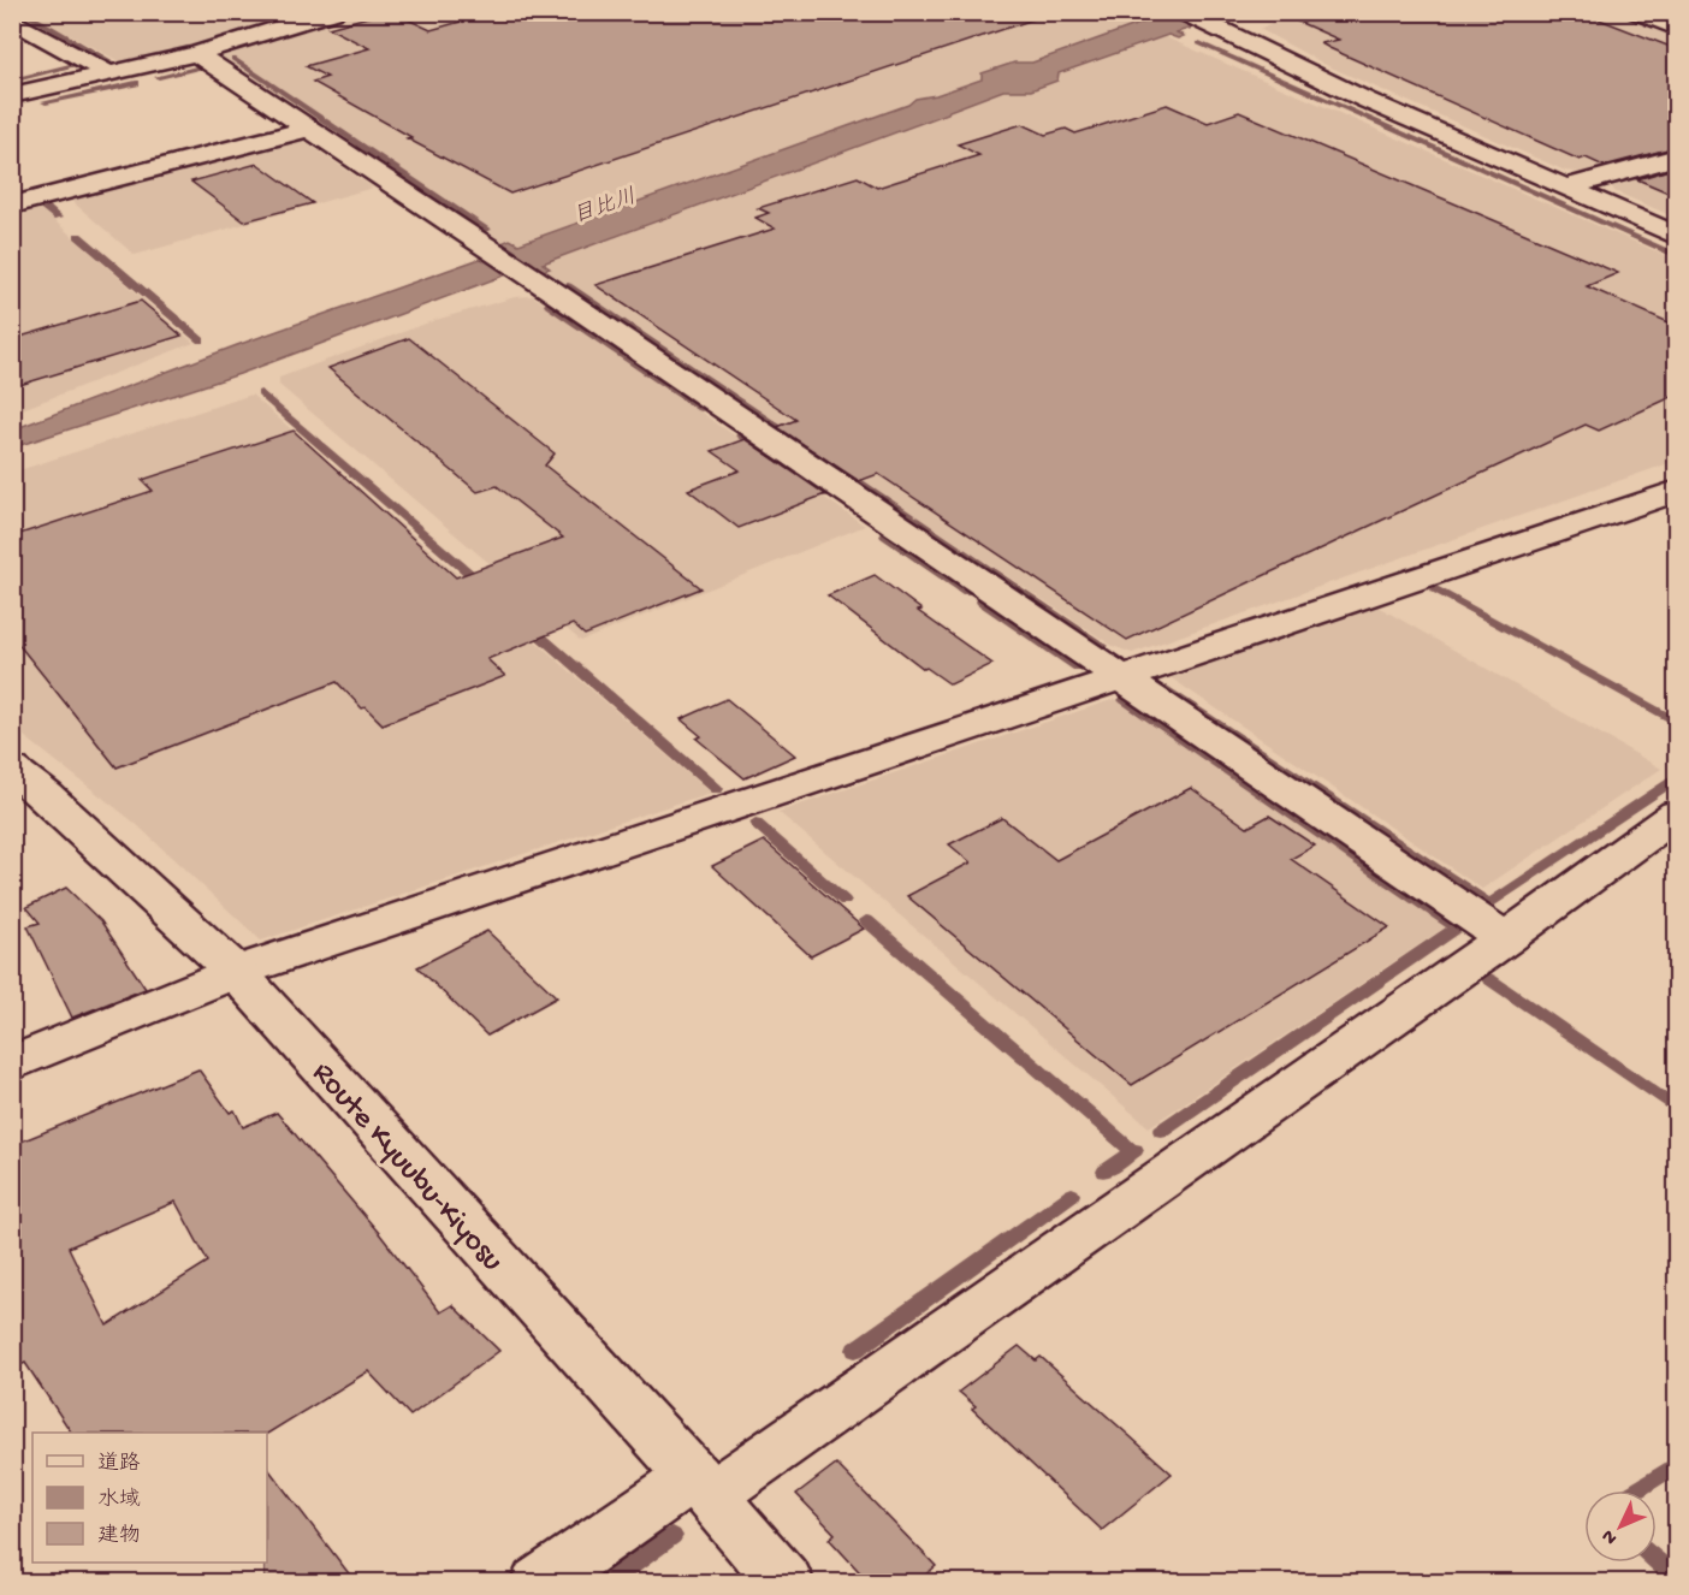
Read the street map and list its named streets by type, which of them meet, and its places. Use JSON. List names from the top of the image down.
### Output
{
  "streets": {
    "street": ["Route Kyuubu-Kiyosu"]
  },
  "water": ["目比川"],
  "legend": ["道路", "水域", "建物"],
  "north": "bottom left"
}
